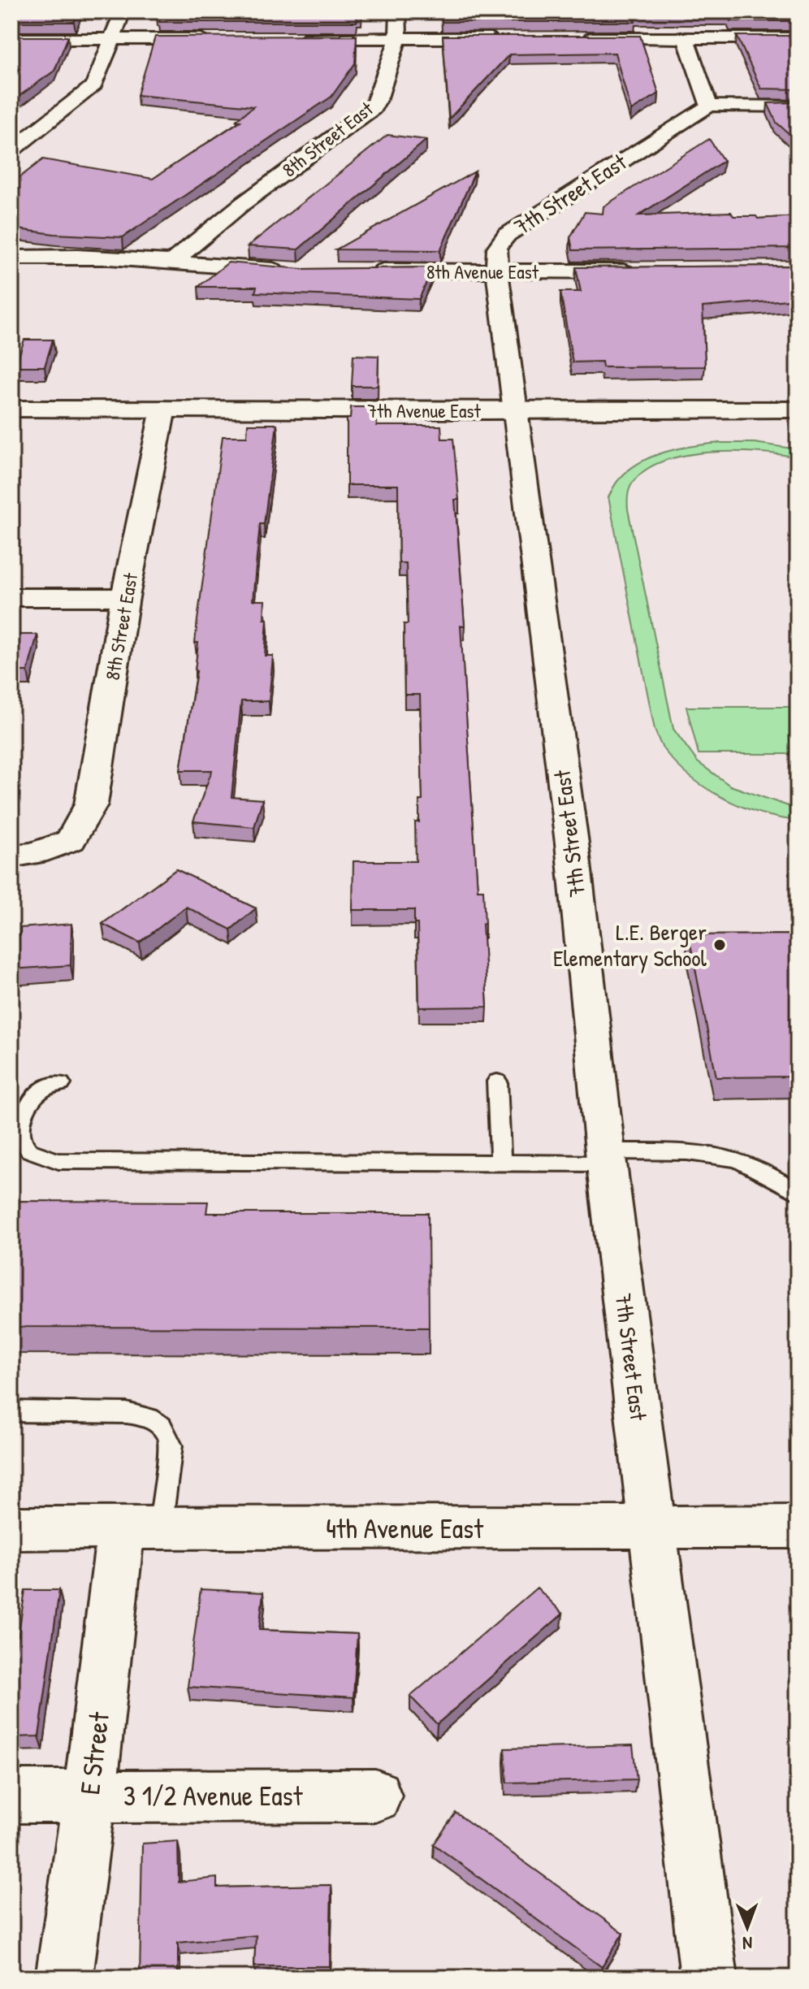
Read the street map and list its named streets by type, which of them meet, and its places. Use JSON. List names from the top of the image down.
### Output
{
  "streets": {
    "street": [
      "8th Street East",
      "7th Street East",
      "8th Avenue East",
      "7th Avenue East",
      "4th Avenue East",
      "E Street",
      "3 1/2 Avenue East"
    ]
  },
  "crossings": [
    ["8th Street East", "7th Avenue East"],
    ["7th Street East", "8th Avenue East"],
    ["7th Street East", "7th Avenue East"],
    ["7th Street East", "4th Avenue East"],
    ["4th Avenue East", "E Street"],
    ["E Street", "3 1/2 Avenue East"]
  ],
  "places": ["L.E. Berger Elementary School"],
  "north": "bottom"
}
